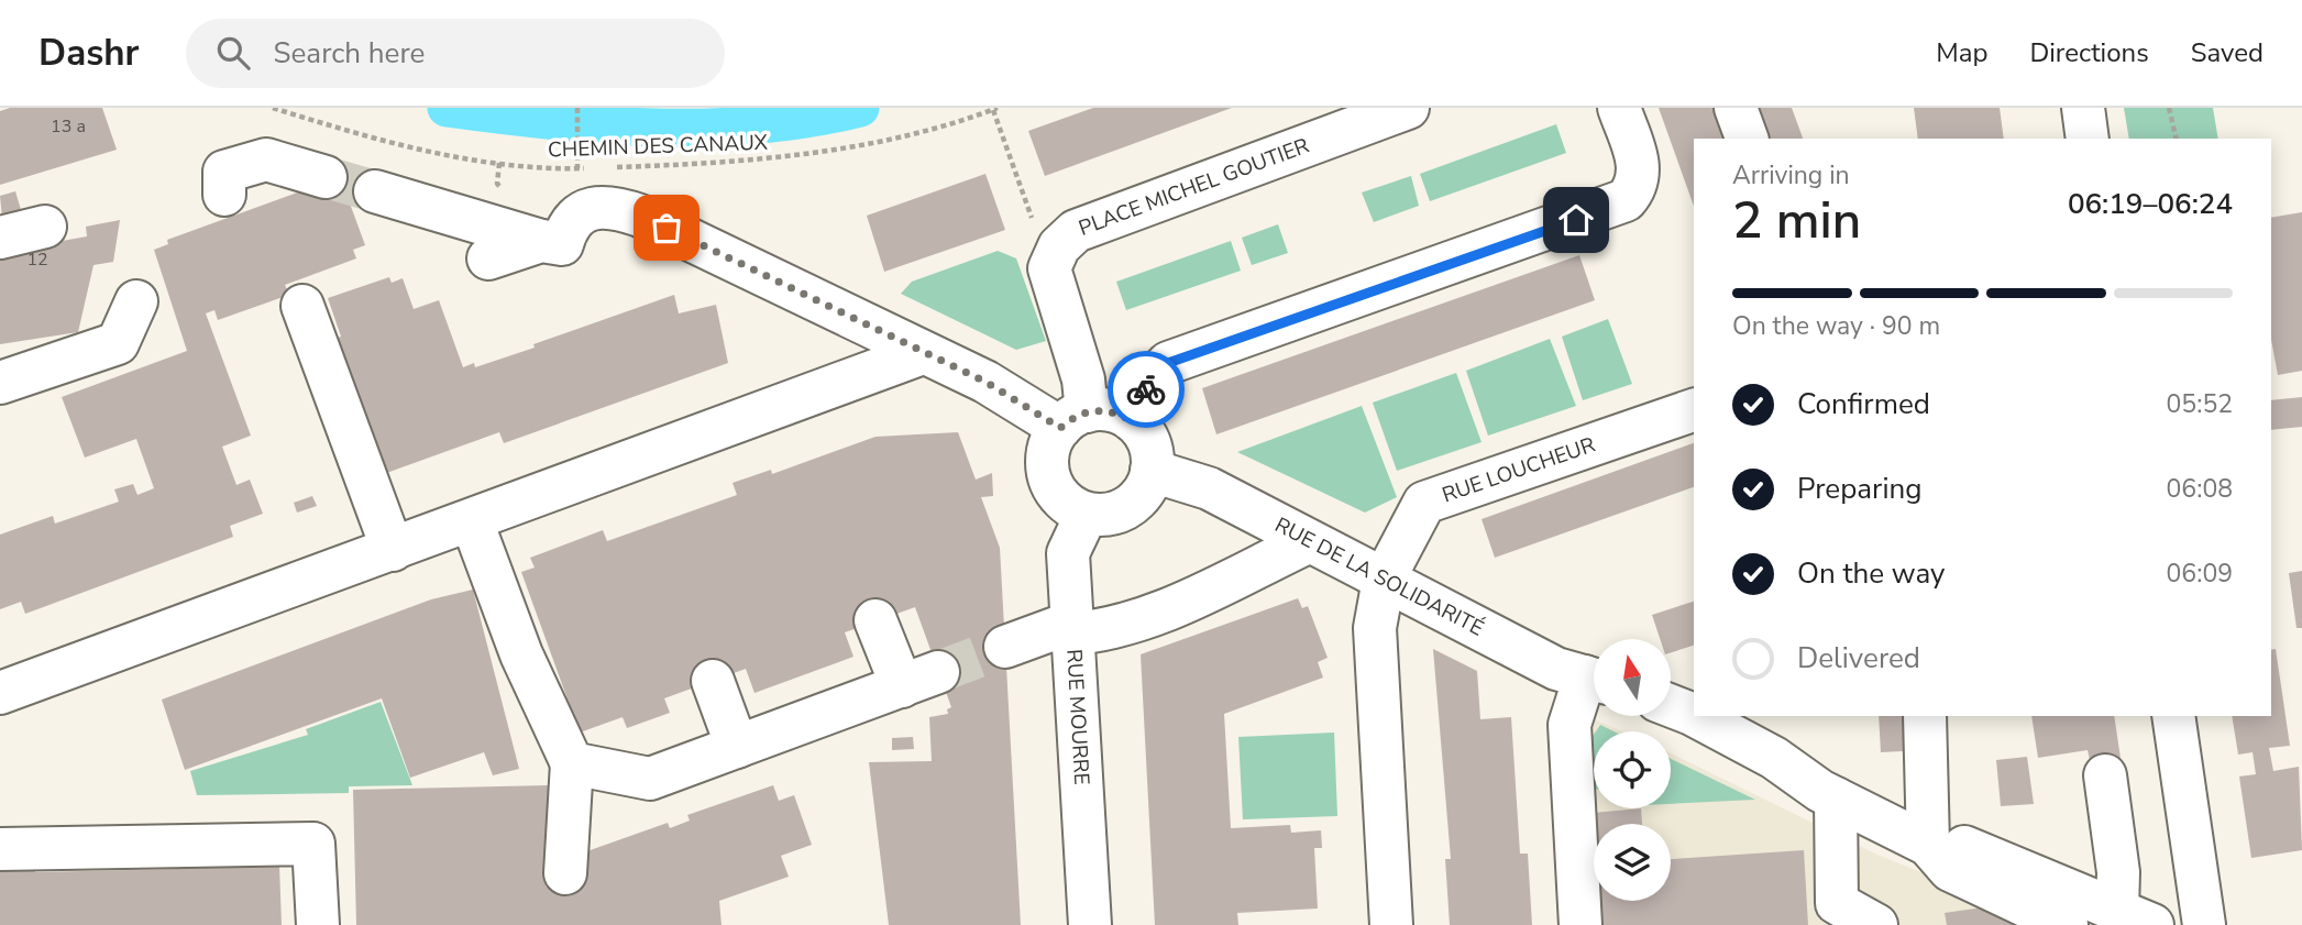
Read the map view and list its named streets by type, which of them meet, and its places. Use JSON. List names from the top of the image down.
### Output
{
  "streets": {
    "street": [
      "PLACE MICHEL GOUTIER",
      "RUE LOUCHEUR",
      "RUE DE LA SOLIDARITÉ",
      "RUE MOURRE"
    ],
    "path": ["CHEMIN DES CANAUX"]
  },
  "crossings": [
    ["RUE LOUCHEUR", "RUE DE LA SOLIDARITÉ"],
    ["RUE DE LA SOLIDARITÉ", "RUE MOURRE"]
  ],
  "house_numbers": ["13 a", "12"],
  "north": "top",
  "page": {
    "header": "Dashr",
    "search": "Search here",
    "nav": ["Map", "Directions", "Saved"],
    "heading": ["2 min", "Arriving in", "06:19–06:24"],
    "bar": "On the way · 90 m",
    "list": [
      ["Confirmed", "05:52"],
      ["Preparing", "06:08"],
      ["On the way", "06:09"],
      "Delivered"
    ]
  }
}
